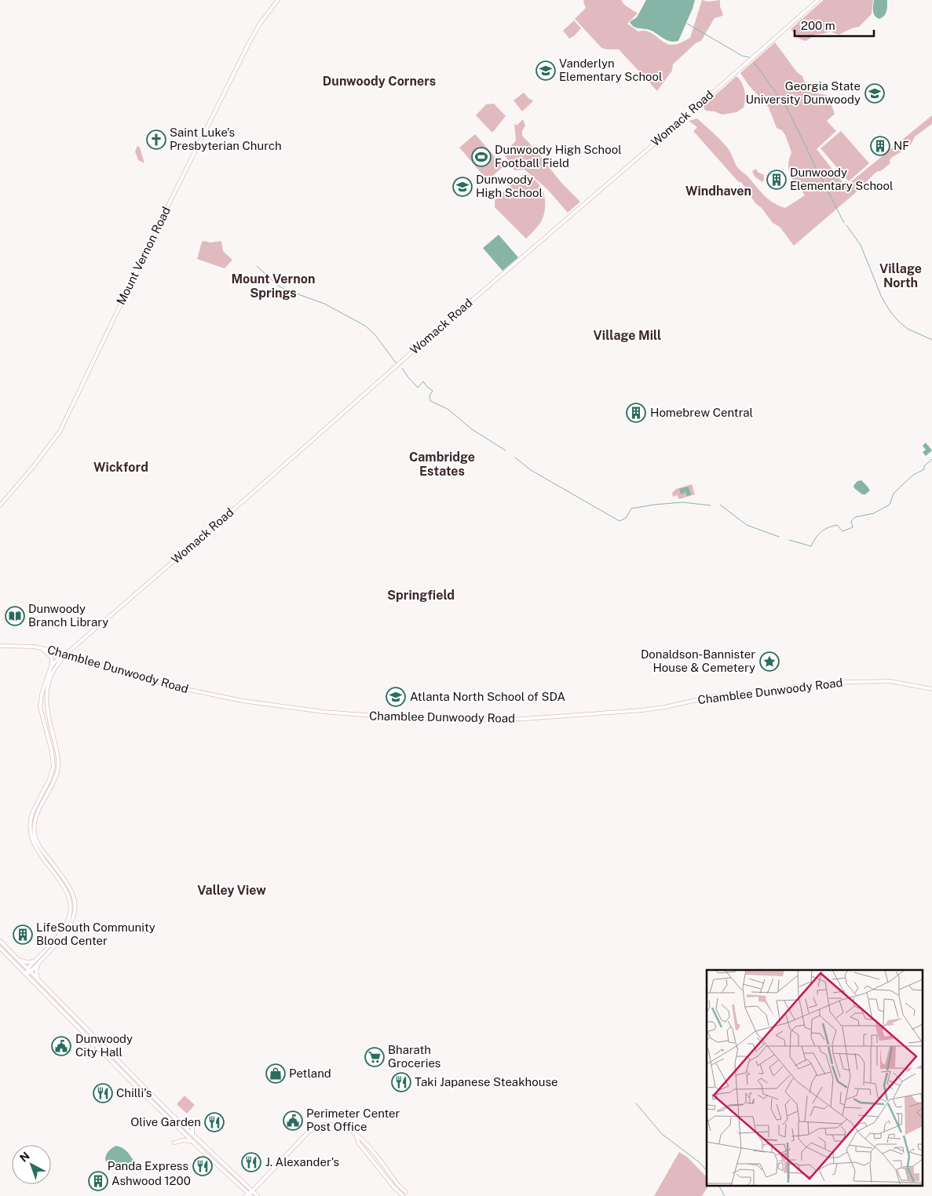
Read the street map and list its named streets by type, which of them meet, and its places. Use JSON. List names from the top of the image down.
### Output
{
  "streets": {
    "street": ["Womack Road", "Mount Vernon Road", "Chamblee Dunwoody Road"]
  },
  "crossings": [
    ["Womack Road", "Chamblee Dunwoody Road"]
  ],
  "districts": [
    "Dunwoody Corners",
    "Windhaven",
    "Village North",
    "Mount Vernon Springs",
    "Village Mill",
    "Cambridge Estates",
    "Wickford",
    "Springfield",
    "Valley View"
  ],
  "places": {
    "school or university": [
      "Vanderlyn Elementary School",
      "Georgia State University Dunwoody",
      "Dunwoody High School",
      "Atlanta North School of SDA"
    ],
    "church": ["Saint Luke's Presbyterian Church"],
    "building": [
      "NF",
      "Dunwoody Elementary School",
      "Homebrew Central",
      "LifeSouth Community Blood Center",
      "Ashwood 1200"
    ],
    "sports": ["Dunwoody High School Football Field"],
    "library": ["Dunwoody Branch Library"],
    "place": ["Donaldson-Bannister House & Cemetery"],
    "public building": ["Dunwoody City Hall", "Perimeter Center Post Office"],
    "supermarket": ["Bharath Groceries"],
    "shop": ["Petland"],
    "restaurant": [
      "Taki Japanese Steakhouse",
      "Chilli’s",
      "Olive Garden",
      "J. Alexander's",
      "Panda Express"
    ]
  },
  "scale_bar": "200 m",
  "north": "top left"
}
